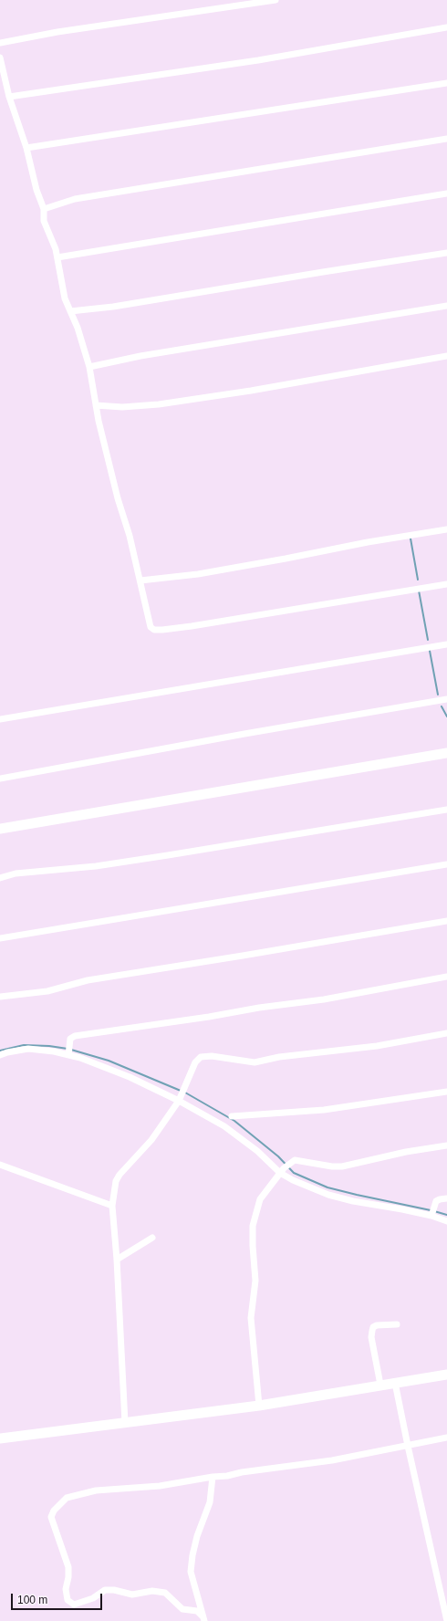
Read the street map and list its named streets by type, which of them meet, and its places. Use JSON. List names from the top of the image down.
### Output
{
  "scale_bar": "100 m"
}
